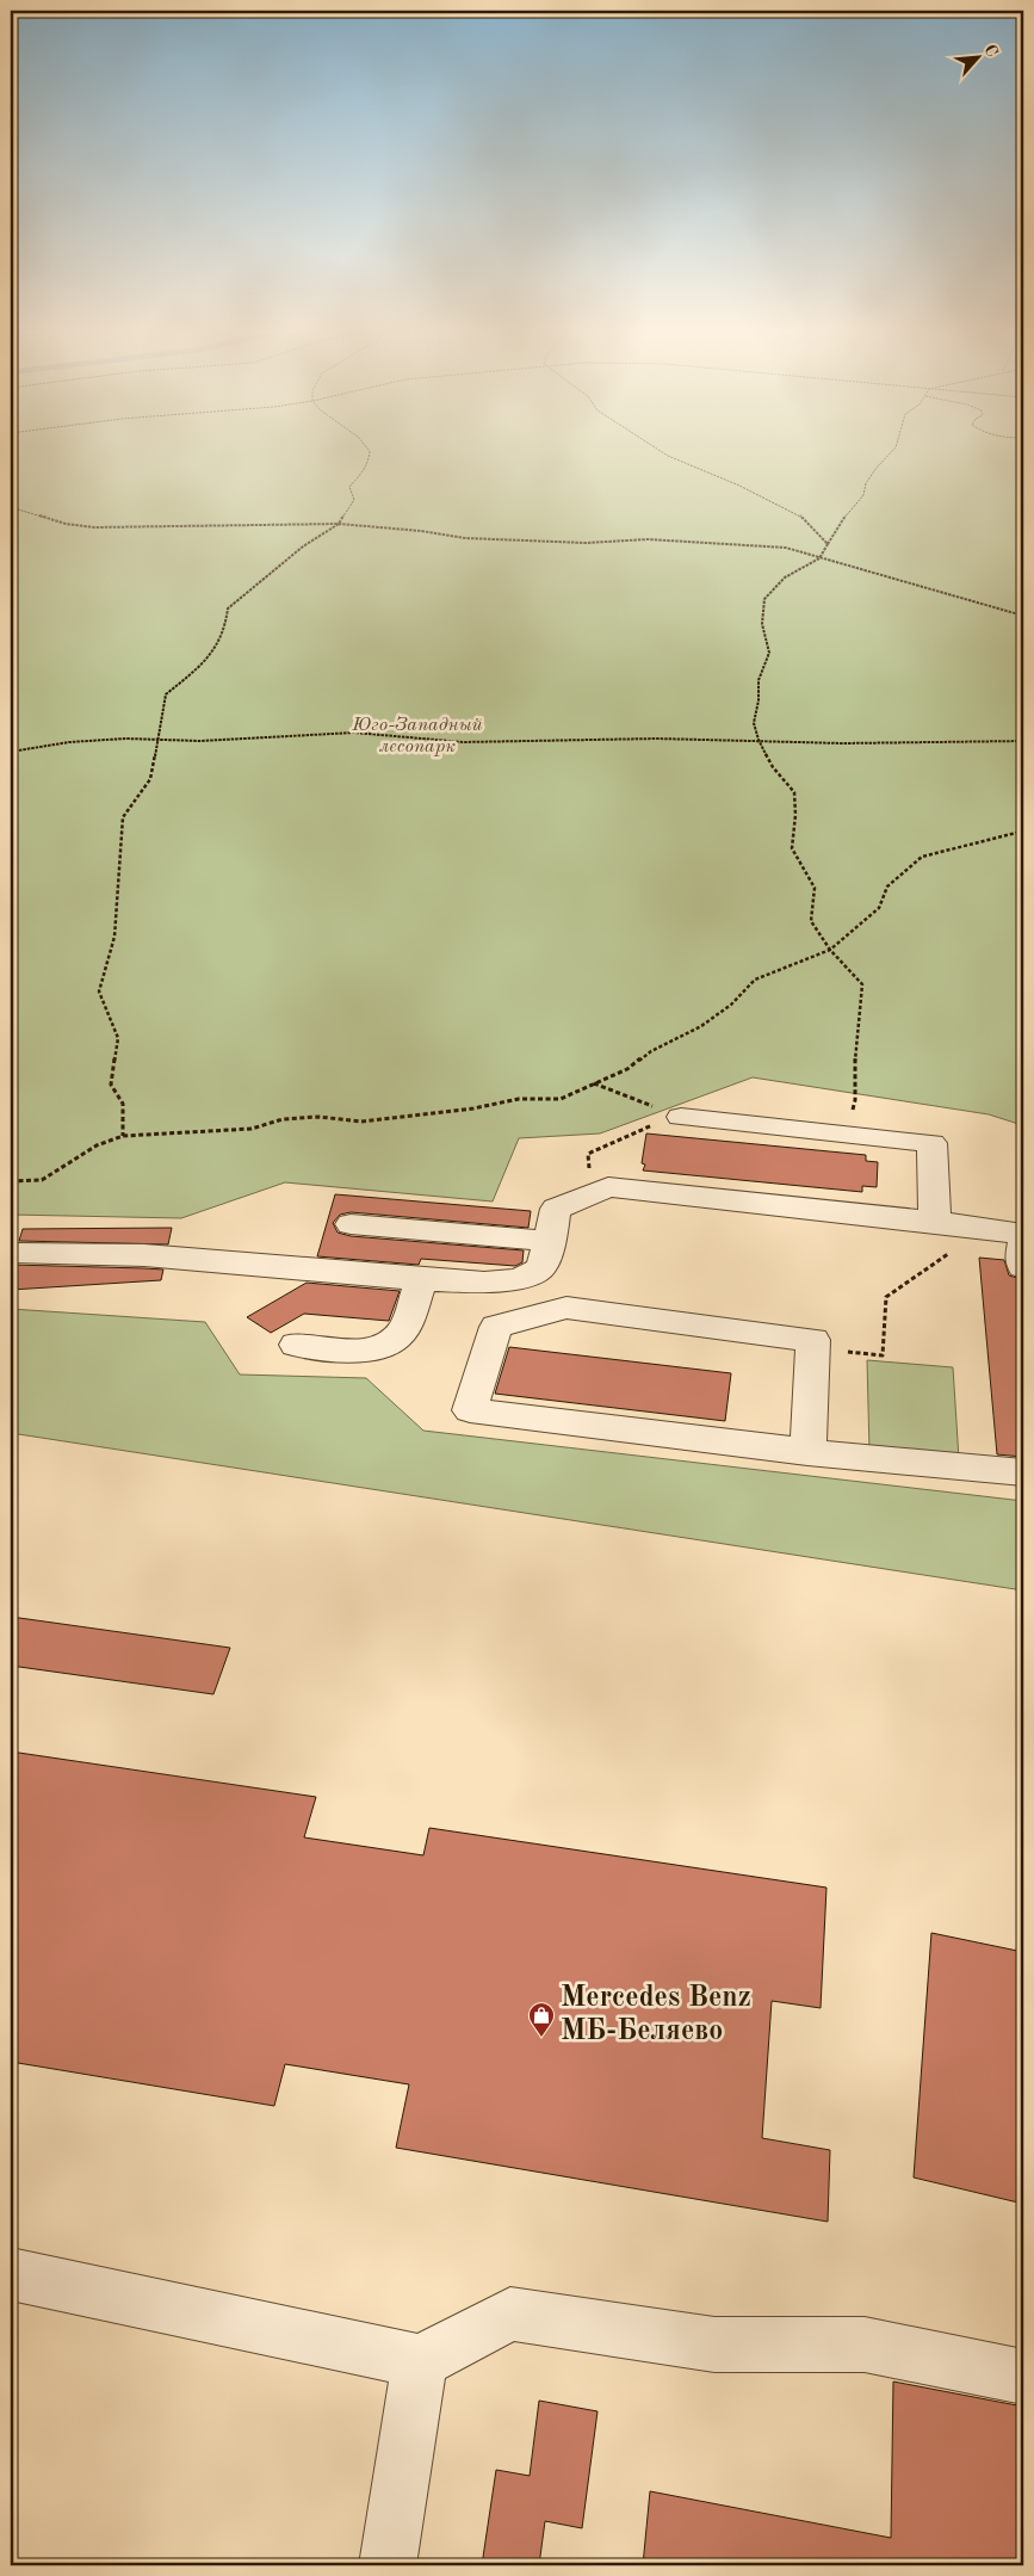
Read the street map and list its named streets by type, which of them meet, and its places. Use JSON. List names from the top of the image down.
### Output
{
  "parks": ["Юго-Западный лесопарк"],
  "places": {
    "shop": ["Mercedes Benz МБ-Беляево"]
  },
  "north": "top right"
}
